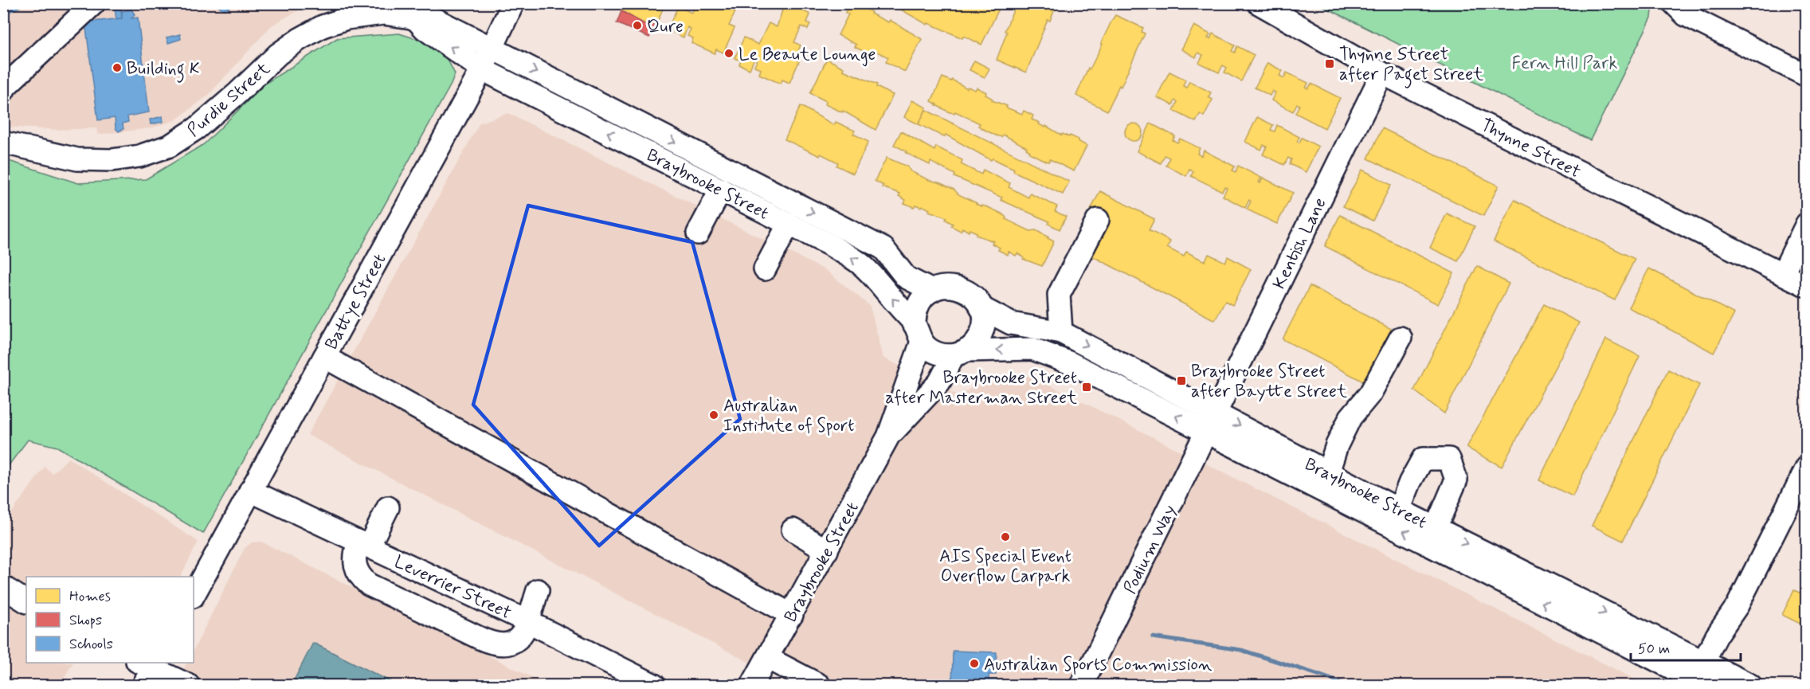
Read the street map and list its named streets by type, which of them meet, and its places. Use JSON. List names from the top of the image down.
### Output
{
  "streets": {
    "street": [
      "Purdie Street",
      "Thynne Street",
      "Braybrooke Street",
      "Kentish Lane",
      "Battye Street",
      "Podium Way",
      "Leverrier Street"
    ]
  },
  "crossings": [
    ["Purdie Street", "Braybrooke Street"],
    ["Purdie Street", "Battye Street"],
    ["Thynne Street", "Kentish Lane"],
    ["Braybrooke Street", "Kentish Lane"],
    ["Braybrooke Street", "Battye Street"],
    ["Braybrooke Street", "Podium Way"],
    ["Kentish Lane", "Podium Way"],
    ["Battye Street", "Leverrier Street"]
  ],
  "parks": ["Fern Hill Park"],
  "places": {
    "other": [
      "Qure",
      "Le Beaute Lounge",
      "Building K",
      "Australian Institute of Sport",
      "AIS Special Event Overflow Carpark",
      "Australian Sports Commission"
    ],
    "transit": ["Thynne Street after Paget Street", "Braybrooke Street after Baytte Street", "Braybrooke Street after Masterman Street"]
  },
  "legend": ["Homes", "Shops", "Schools"],
  "scale_bar": "50 m"
}
